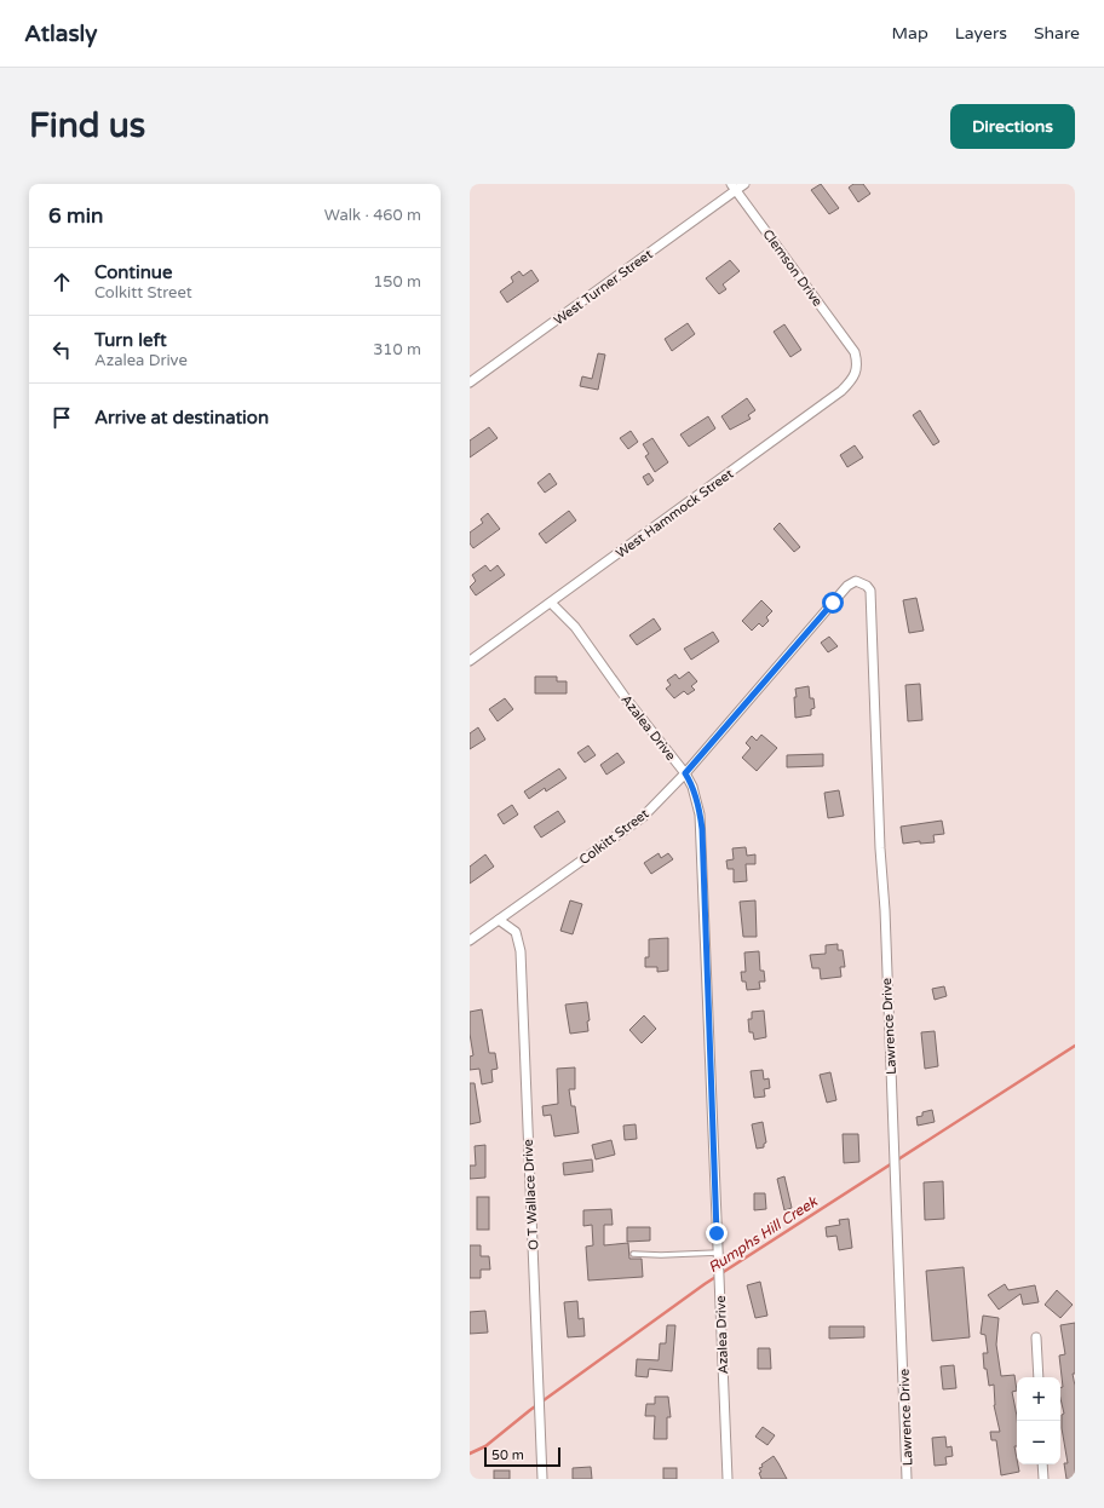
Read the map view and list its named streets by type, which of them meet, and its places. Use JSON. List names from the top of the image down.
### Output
{
  "streets": {
    "street": [
      "Clemson Drive",
      "West Turner Street",
      "West Hammock Street",
      "Azalea Drive",
      "Colkitt Street",
      "Lawrence Drive",
      "O T Wallace Drive"
    ]
  },
  "crossings": [
    ["Clemson Drive", "West Turner Street"],
    ["Clemson Drive", "West Hammock Street"],
    ["West Hammock Street", "Azalea Drive"],
    ["Azalea Drive", "Colkitt Street"],
    ["Colkitt Street", "Lawrence Drive"],
    ["Colkitt Street", "O T Wallace Drive"]
  ],
  "water": ["Rumphs Hill Creek"],
  "scale_bar": "50 m",
  "page": {
    "header": "Atlasly",
    "nav": ["Map", "Layers", "Share"],
    "buttons": "Directions",
    "title": "Find us",
    "heading": ["6 min", "Walk · 460 m"],
    "list": [
      ["Continue", "Colkitt Street", "150 m"],
      ["Turn left", "Azalea Drive", "310 m"],
      "Arrive at destination"
    ],
    "map_buttons": ["+", "−"],
    "scale": "50 m"
  }
}
